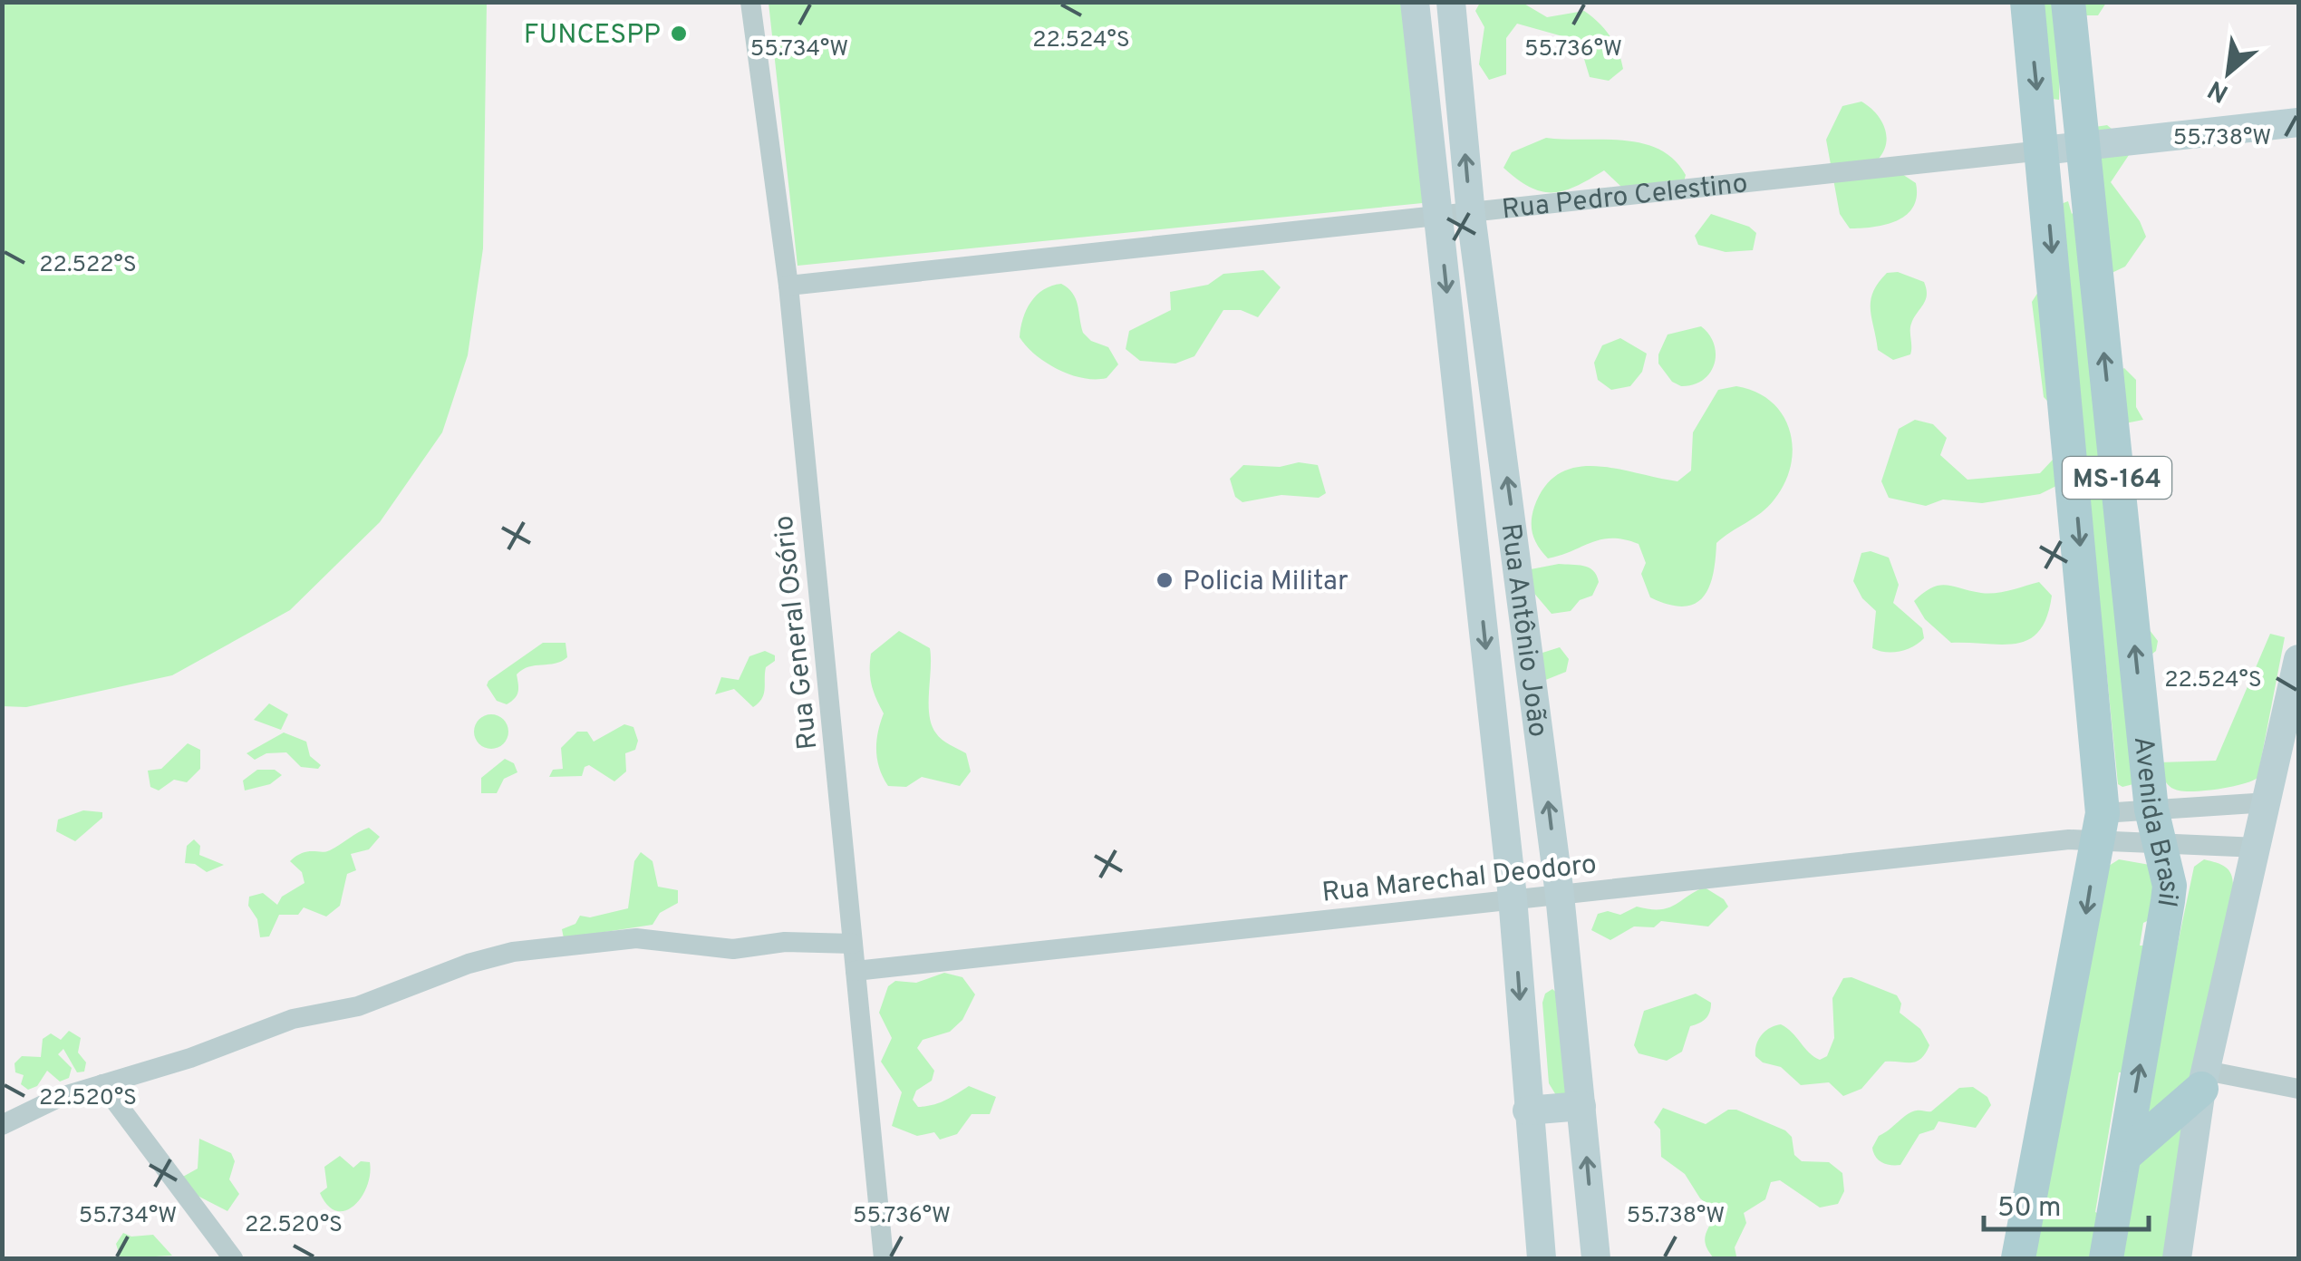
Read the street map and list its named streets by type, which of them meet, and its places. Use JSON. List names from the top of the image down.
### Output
{
  "streets": {
    "main road": [
      "Rua Pedro Celestino",
      "MS-164",
      "Rua Antônio João",
      "Avenida Brasil"
    ],
    "street": ["Rua General Osório", "Rua Marechal Deodoro"]
  },
  "crossings": [
    ["Rua Pedro Celestino", "Rua Antônio João"],
    ["Rua Pedro Celestino", "Rua General Osório"],
    ["Rua Pedro Celestino", "Avenida Brasil"],
    ["Rua Antônio João", "Rua Marechal Deodoro"],
    ["Rua General Osório", "Rua Marechal Deodoro"],
    ["Avenida Brasil", "Rua Marechal Deodoro"]
  ],
  "places": ["FUNCESPP", "Policia Militar"],
  "scale_bar": "50 m",
  "north": "bottom left",
  "coordinates": [
    "22.524°S",
    "55.734°W",
    "55.736°W",
    "55.738°W",
    "22.522°S",
    "22.520°S"
  ]
}
